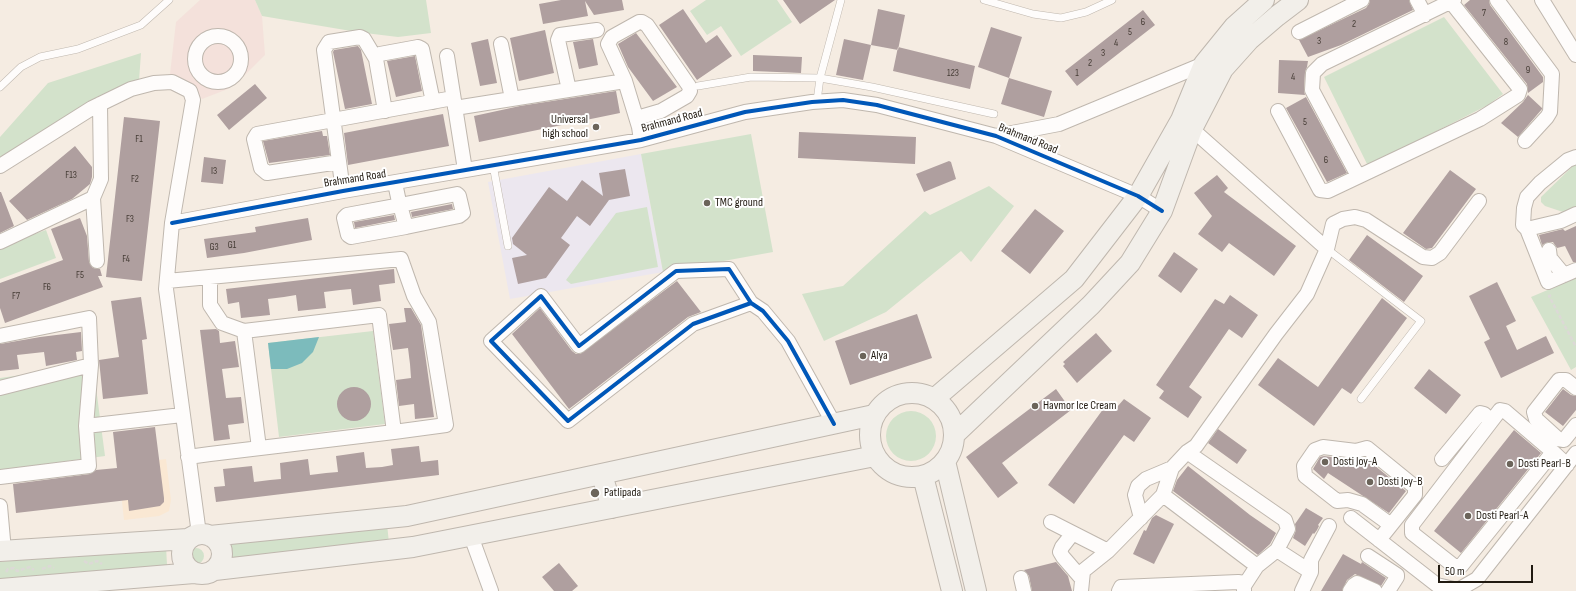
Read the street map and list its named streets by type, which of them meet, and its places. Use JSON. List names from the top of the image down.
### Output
{
  "streets": {
    "street": ["Brahmand Road"]
  },
  "places": [
    "Universal high school",
    "TMC ground",
    "Alya",
    "Havmor Ice Cream",
    "Dosti Joy-A",
    "Dosti Pearl-B",
    "Dosti Joy-B",
    "Patlipada",
    "Dosti Pearl-A"
  ],
  "house_numbers": [
    "7",
    "6",
    "2",
    "5",
    "3",
    "8",
    "4",
    "3",
    "2",
    "9",
    "123",
    "1",
    "4",
    "5",
    "F1",
    "6",
    "I3",
    "F13",
    "F2",
    "F3",
    "G1",
    "G3",
    "F4",
    "F5",
    "F6",
    "F7"
  ],
  "scale_bar": "50 m"
}
